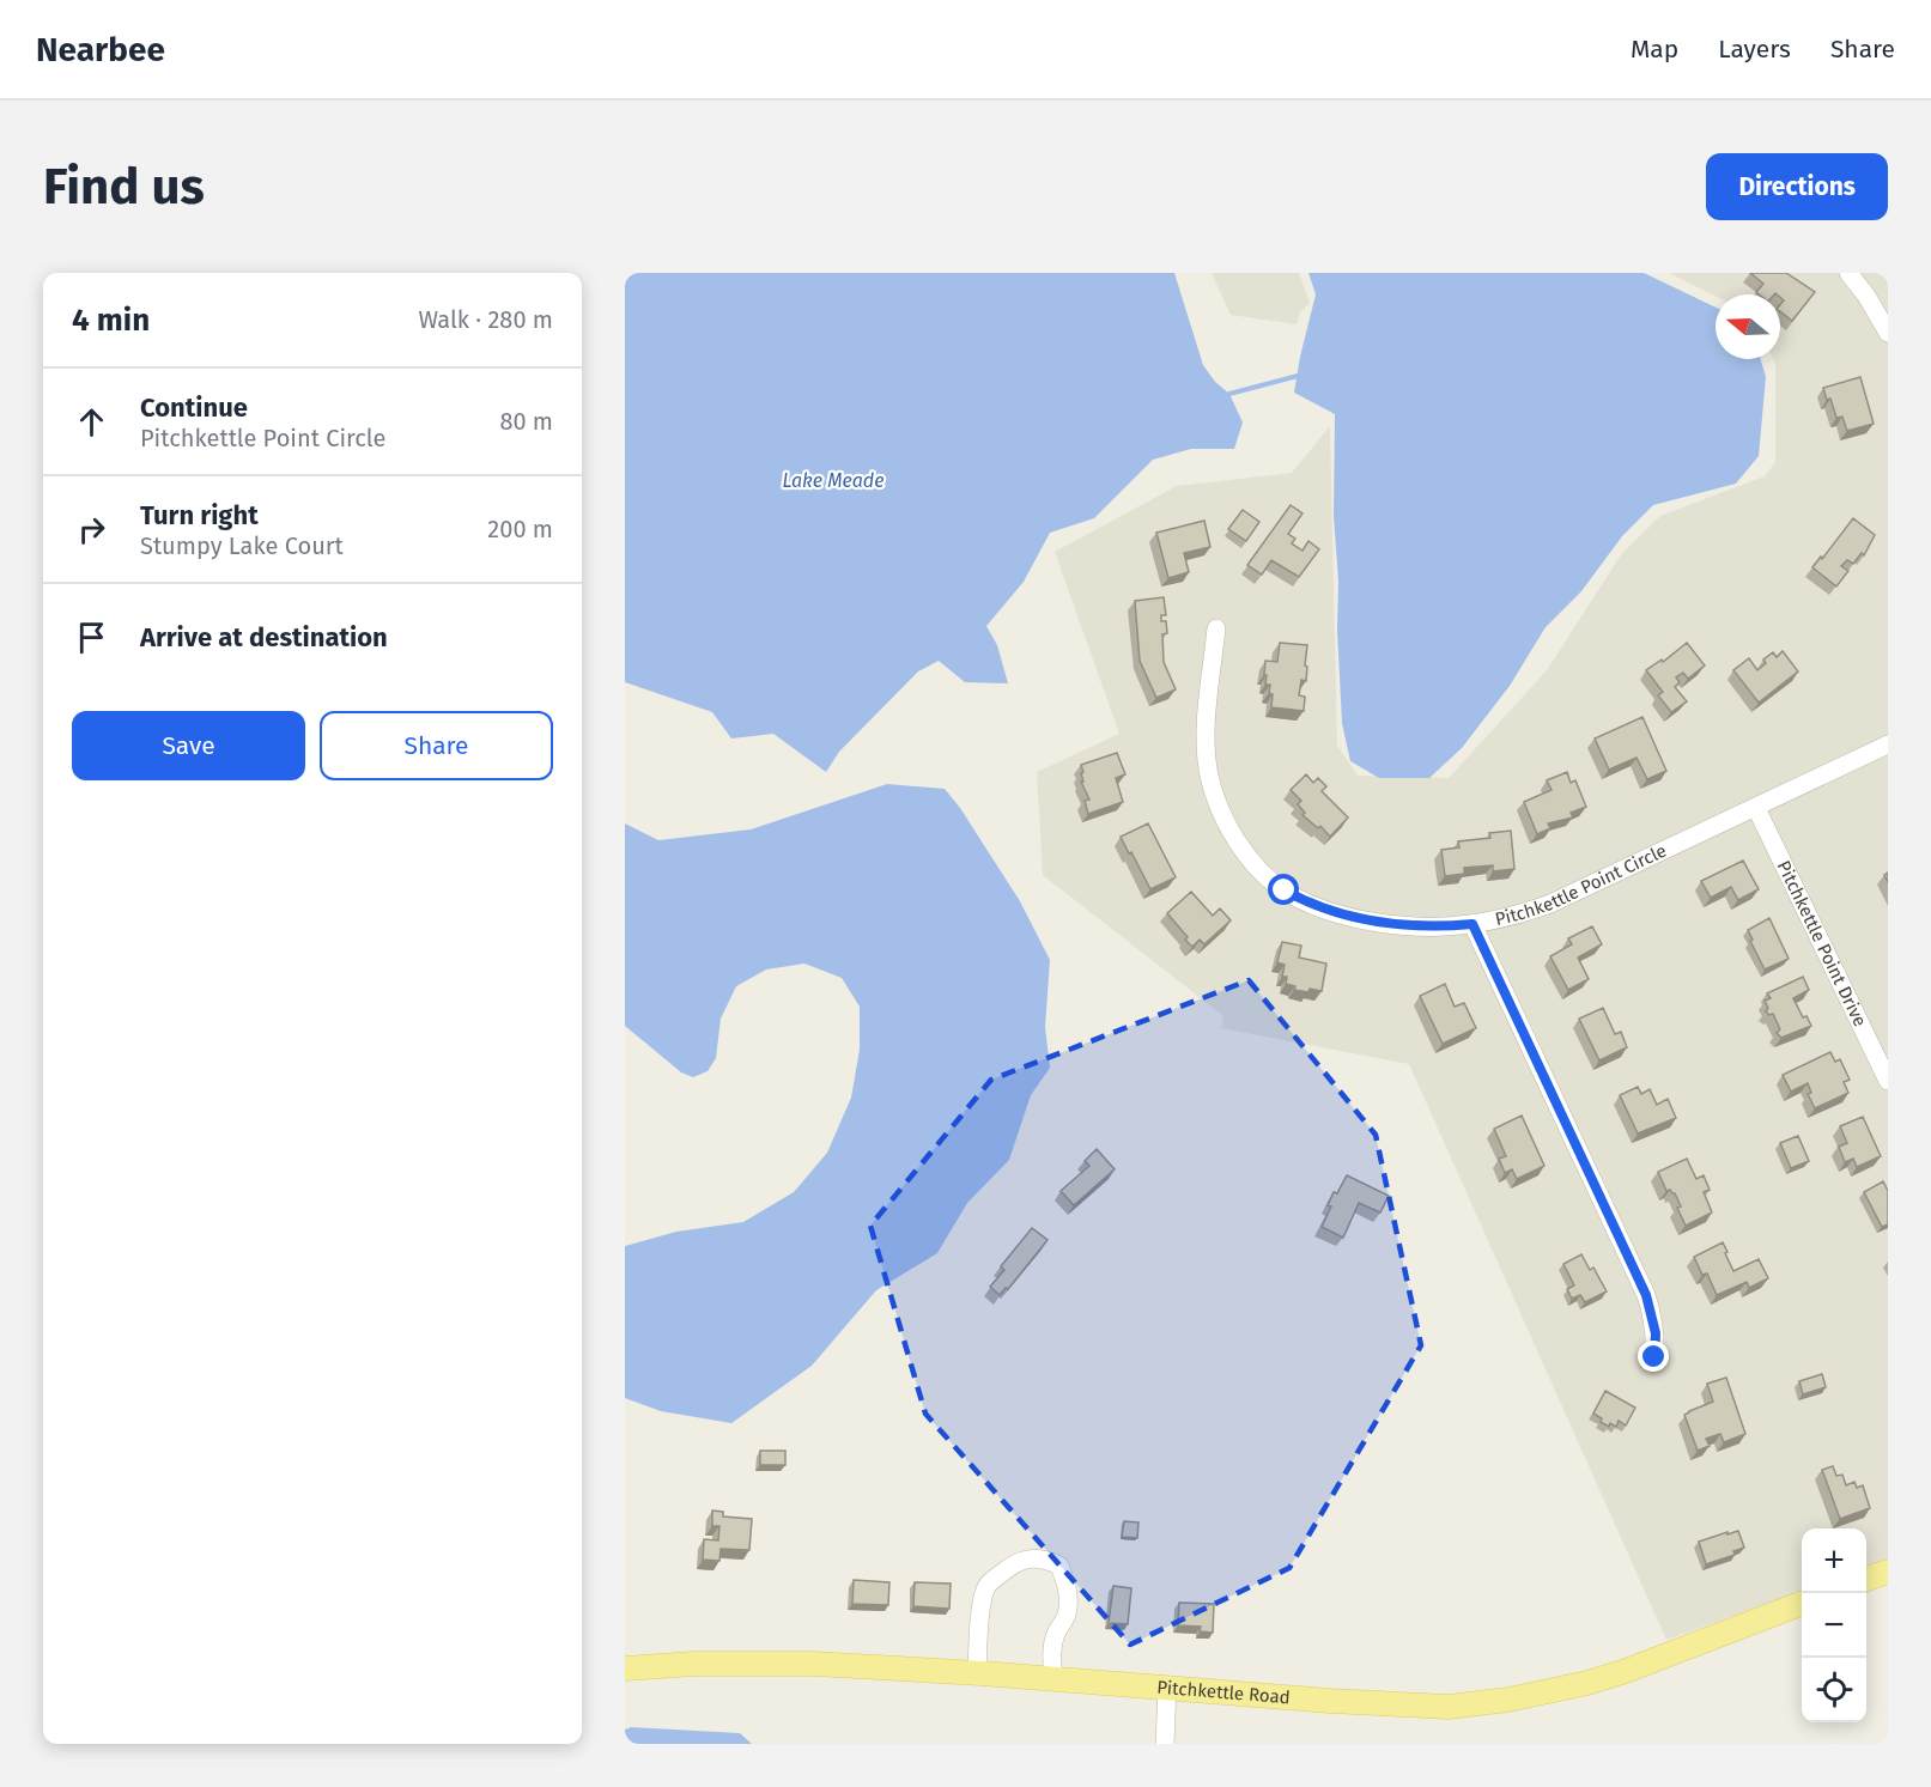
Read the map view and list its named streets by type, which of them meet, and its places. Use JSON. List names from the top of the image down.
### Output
{
  "streets": {
    "main road": ["Pitchkettle Road"],
    "street": ["Pitchkettle Point Circle", "Pitchkettle Point Drive"]
  },
  "crossings": [
    ["Pitchkettle Point Circle", "Pitchkettle Point Drive"]
  ],
  "water": ["Lake Meade"],
  "north": "left",
  "page": {
    "header": "Nearbee",
    "nav": ["Map", "Layers", "Share"],
    "buttons": [
      "Directions",
      ["Save", "Share"]
    ],
    "title": "Find us",
    "heading": ["4 min", "Walk · 280 m"],
    "list": [
      ["Continue", "Pitchkettle Point Circle", "80 m"],
      ["Turn right", "Stumpy Lake Court", "200 m"],
      "Arrive at destination"
    ],
    "map_buttons": ["+", "−"]
  }
}
